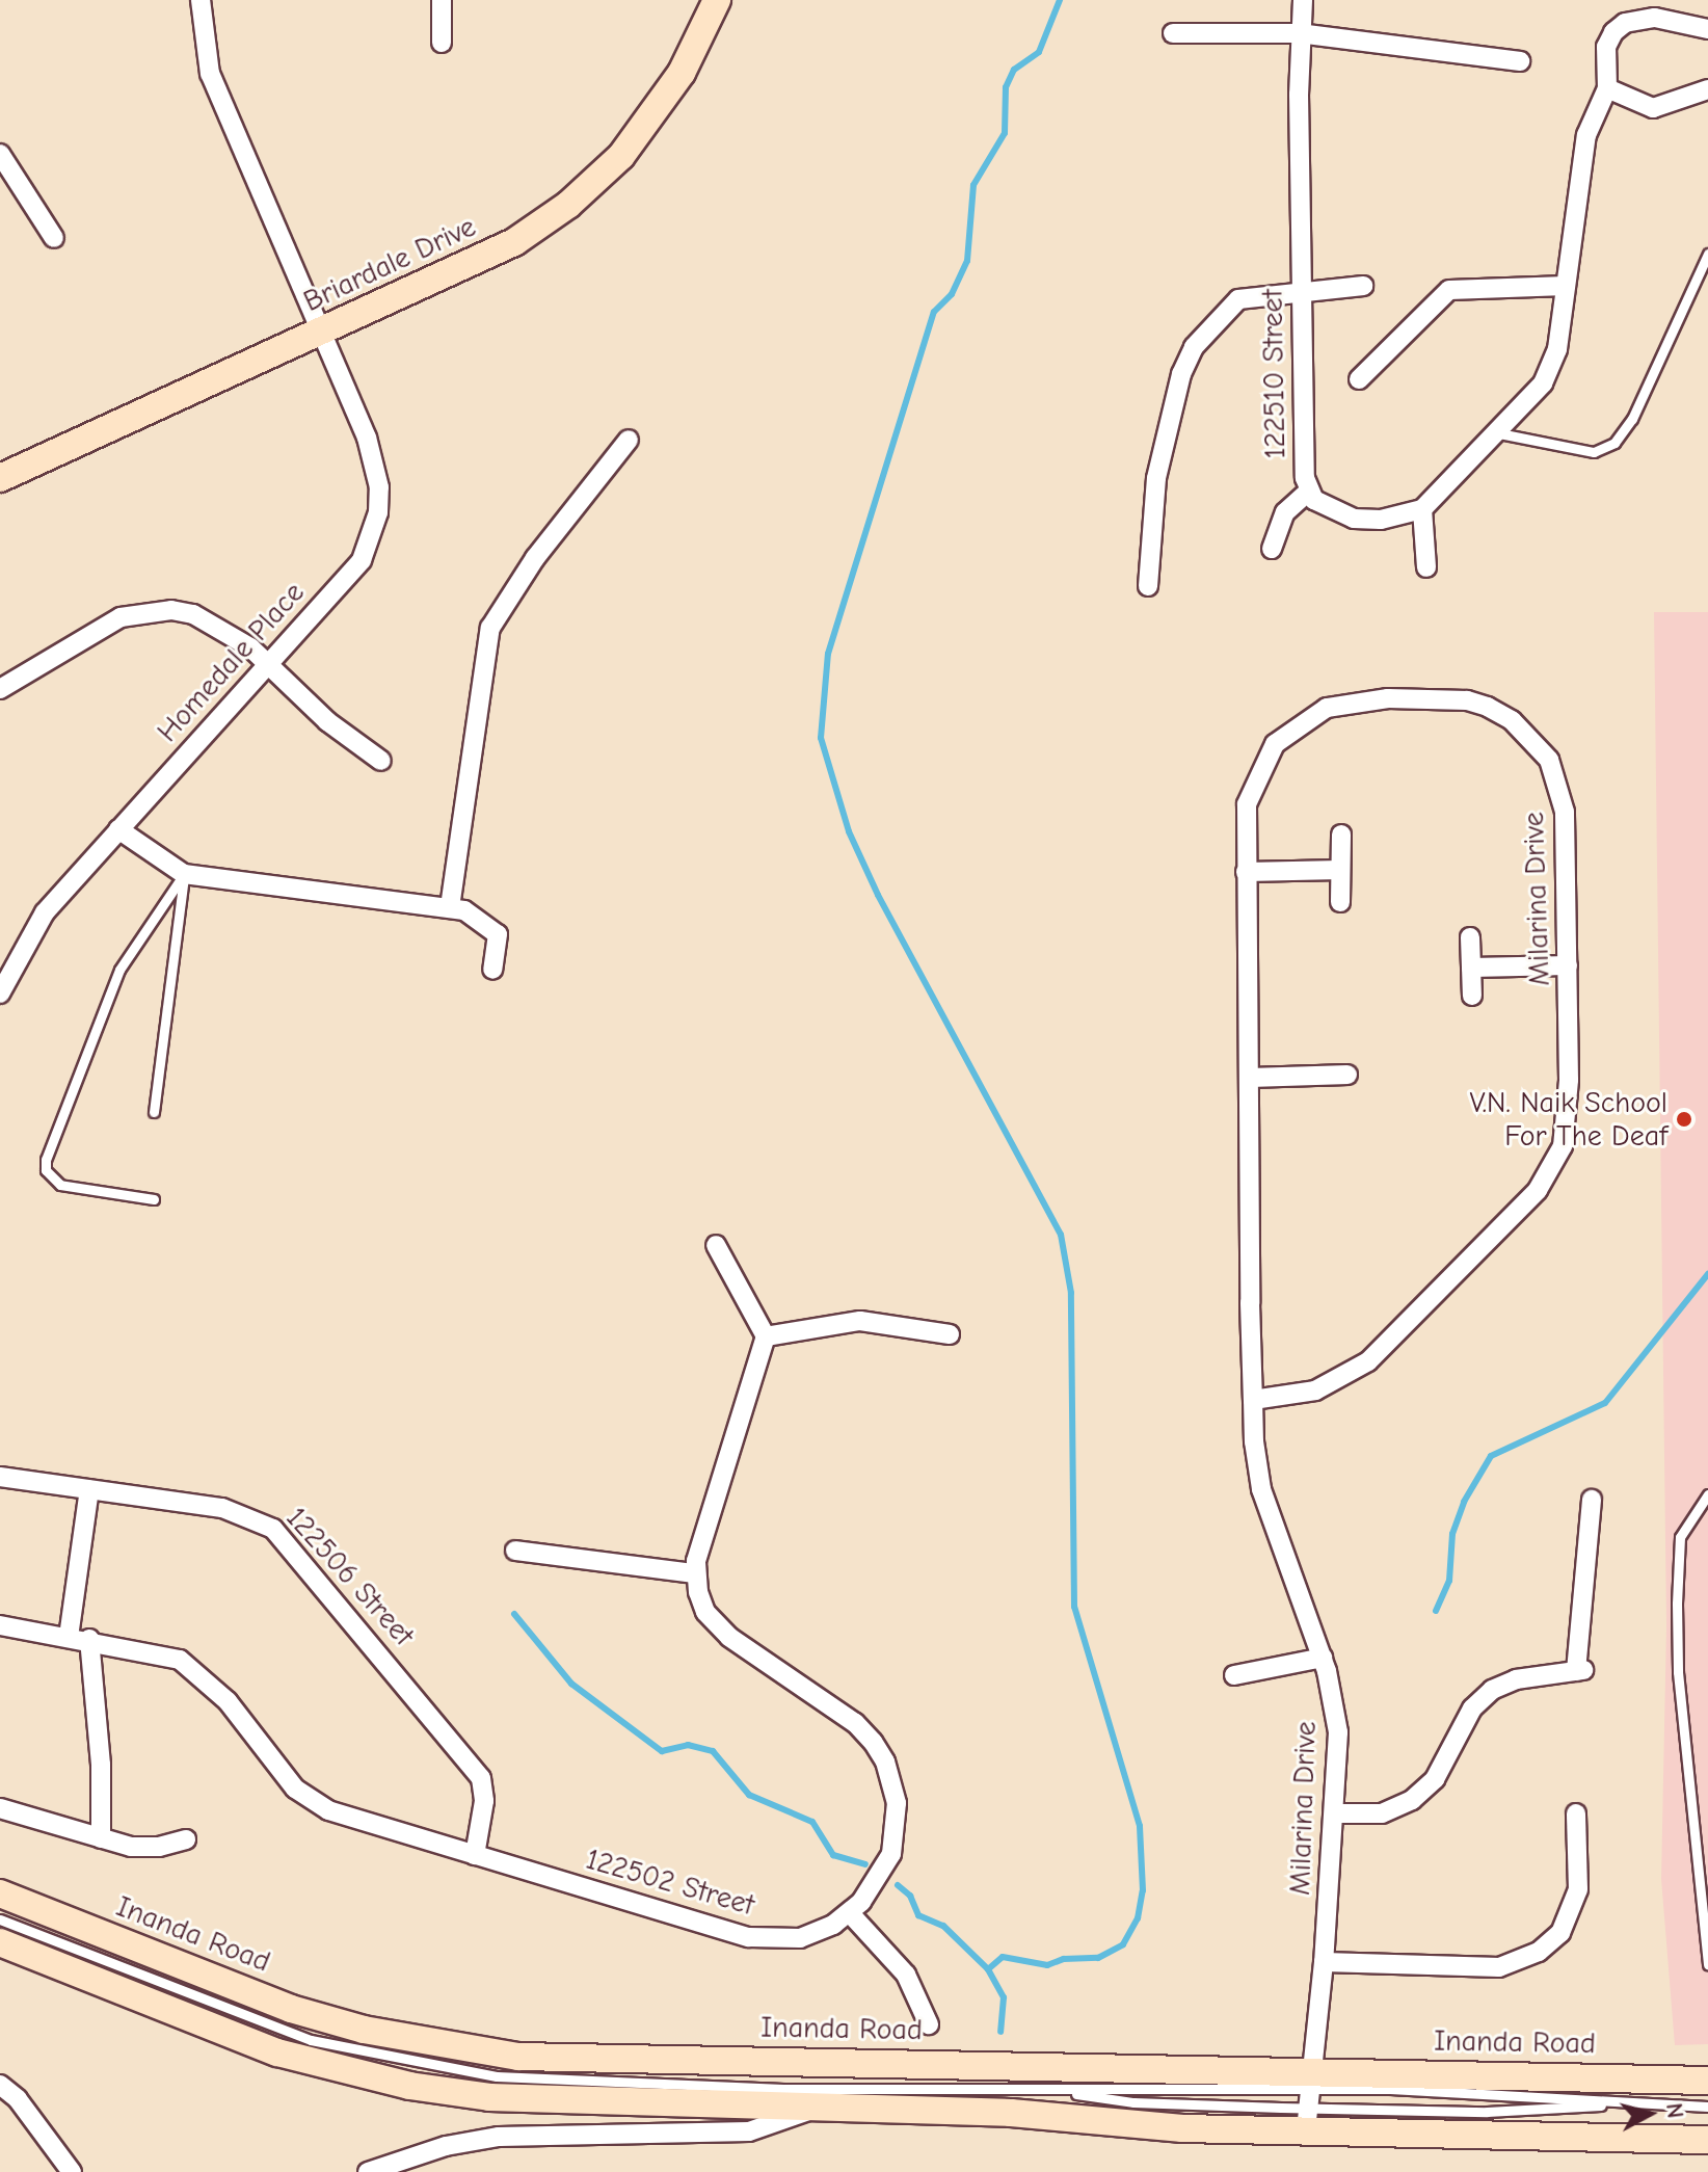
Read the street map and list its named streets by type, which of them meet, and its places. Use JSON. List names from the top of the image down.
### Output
{
  "streets": {
    "street": [
      "Briardale Drive",
      "122510 Street",
      "Homedale Place",
      "Milarina Drive",
      "122506 Street",
      "122502 Street",
      "Inanda Road"
    ]
  },
  "crossings": [
    ["Briardale Drive", "Homedale Place"],
    ["Milarina Drive", "Inanda Road"],
    ["122506 Street", "122502 Street"]
  ],
  "places": ["V.N. Naik School For The Deaf"],
  "north": "right"
}
